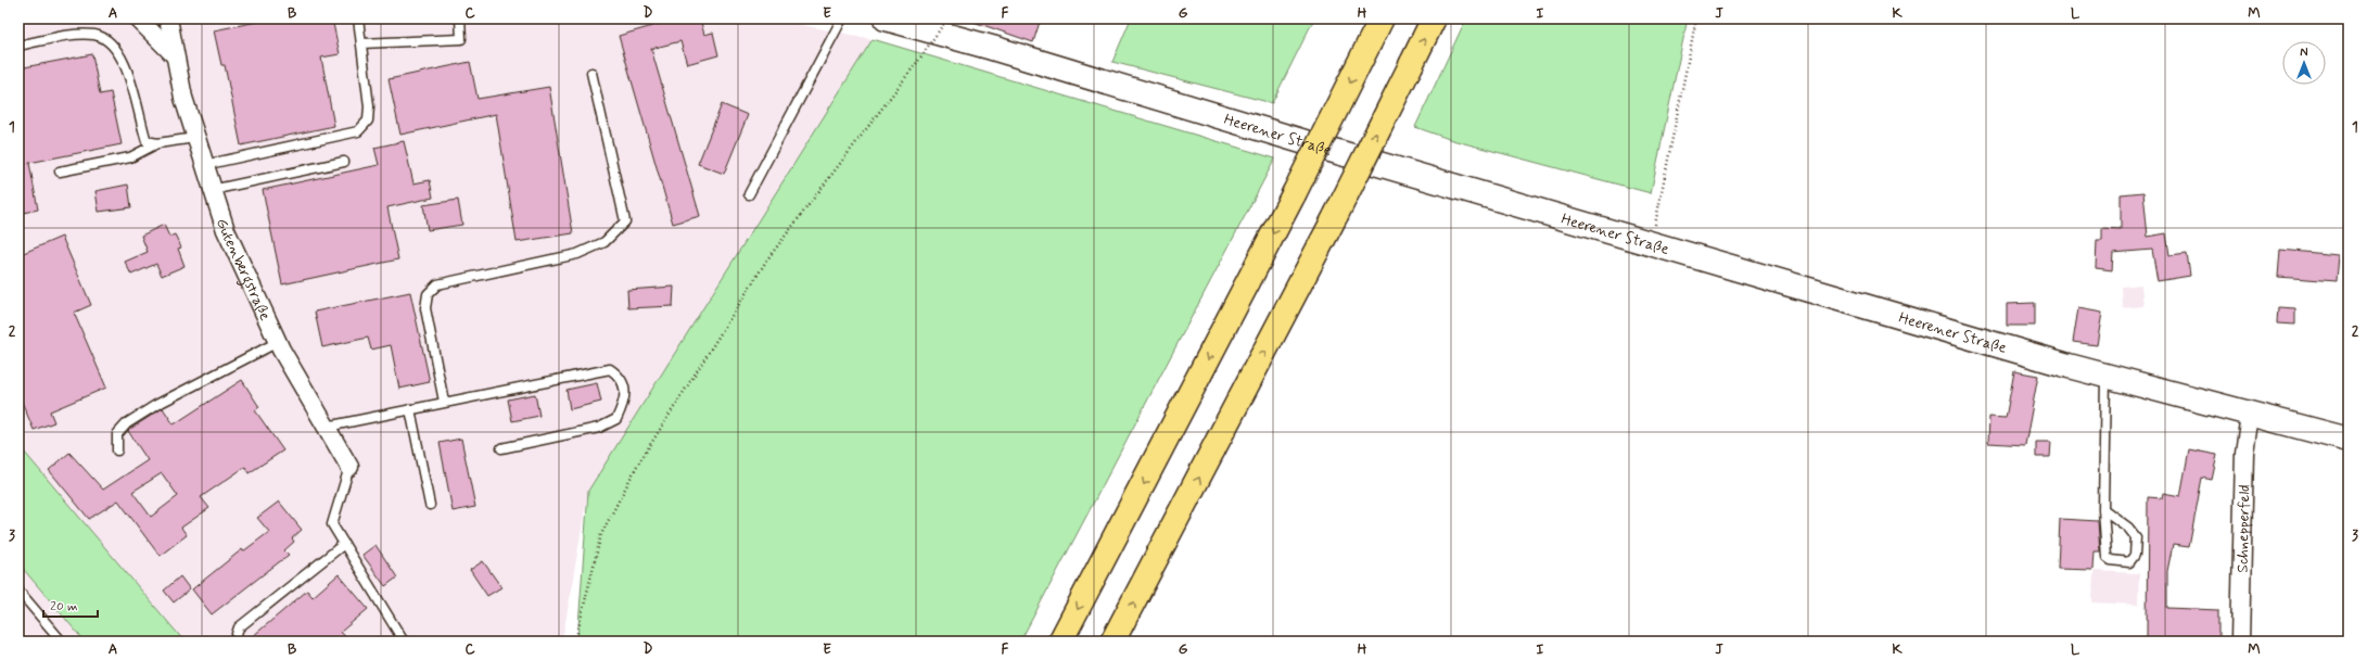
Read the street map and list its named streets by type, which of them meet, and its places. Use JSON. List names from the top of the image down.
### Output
{
  "streets": {
    "main road": ["Heerener Straße"],
    "street": ["Gutenbergstraße", "Schnepperfeld"]
  },
  "crossings": [
    ["Heerener Straße", "Schnepperfeld"]
  ],
  "scale_bar": "20 m",
  "north": "top",
  "grid": {
    "columns": [
      "A",
      "B",
      "C",
      "D",
      "E",
      "F",
      "G",
      "H",
      "I",
      "J",
      "K",
      "L",
      "M"
    ],
    "rows": ["1", "2", "3"]
  }
}
